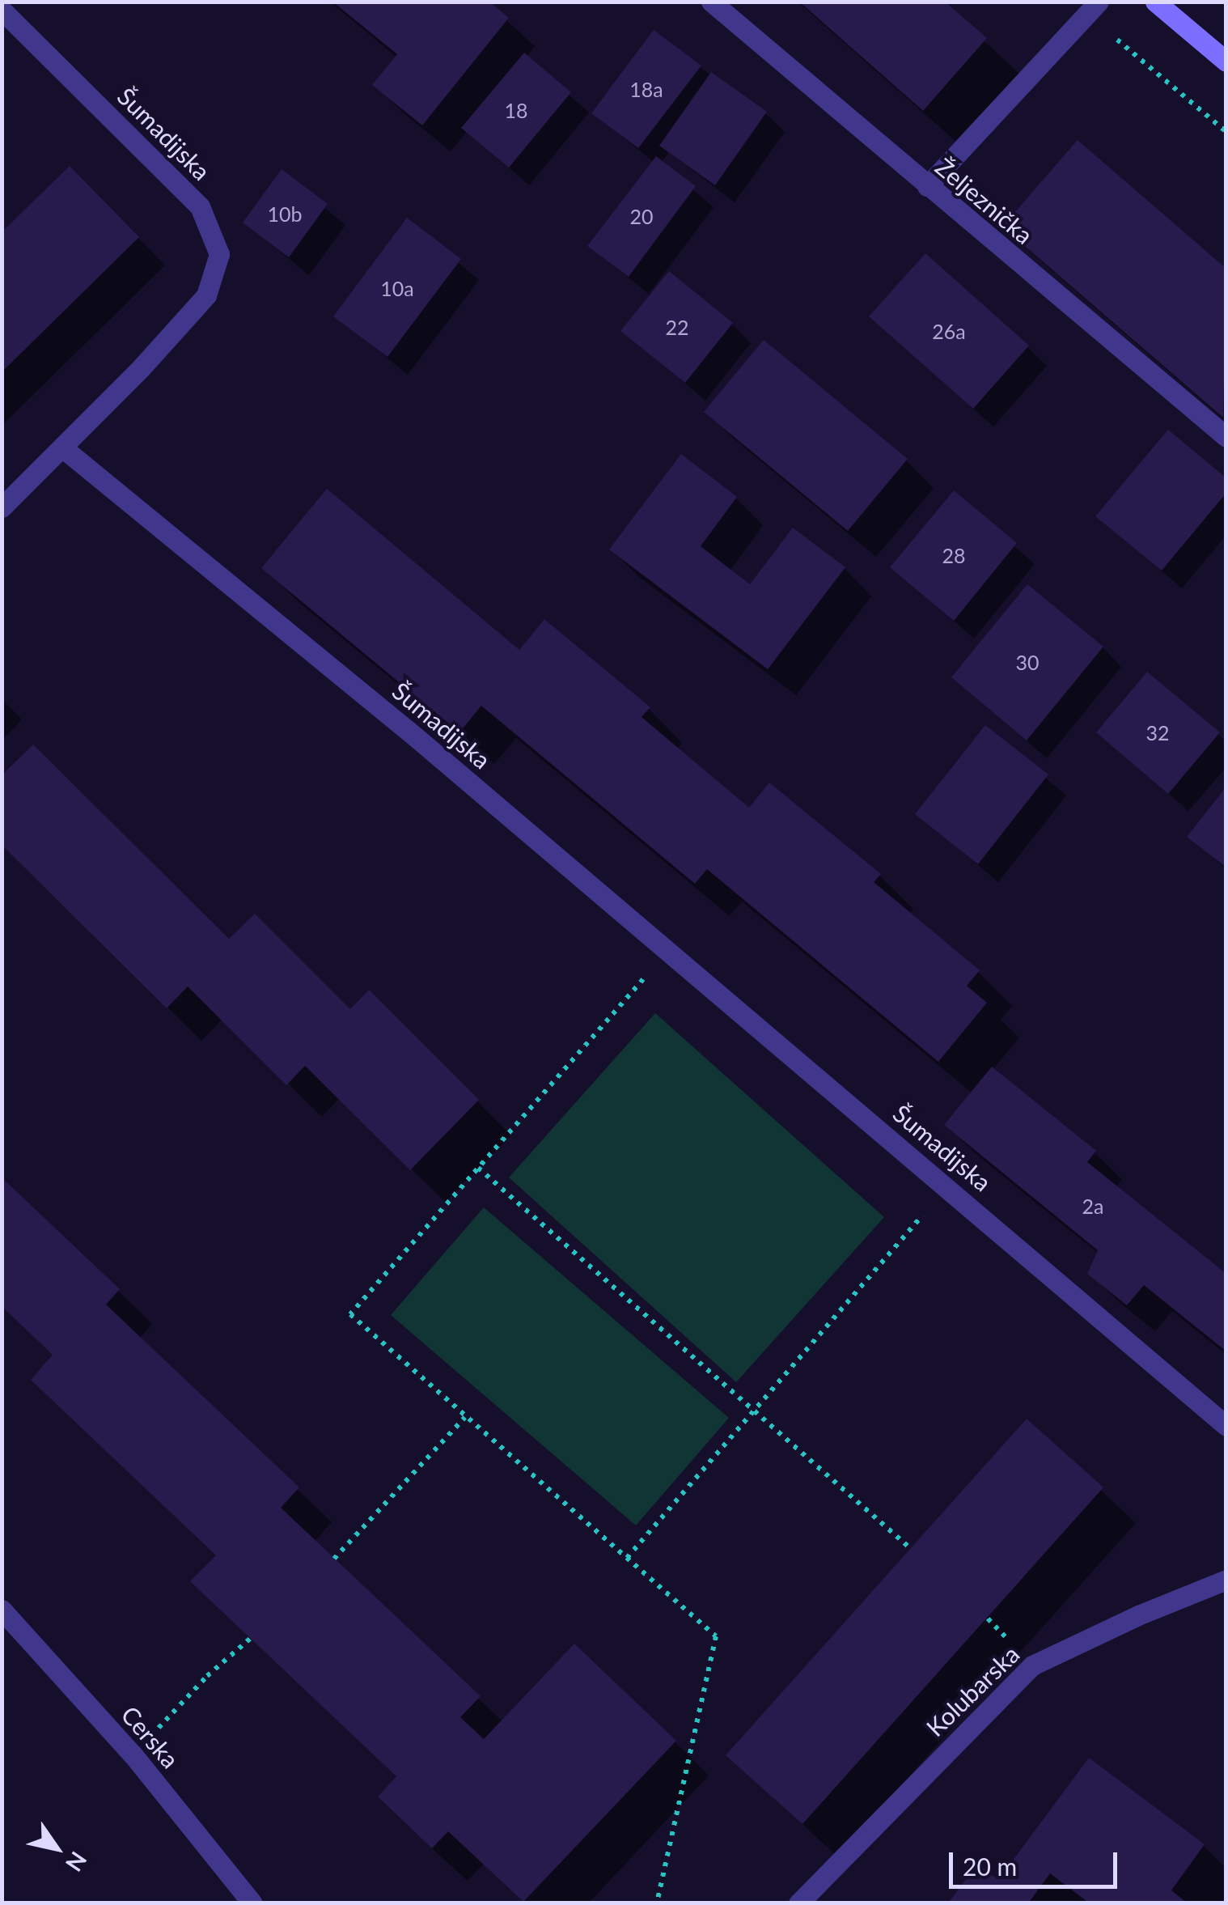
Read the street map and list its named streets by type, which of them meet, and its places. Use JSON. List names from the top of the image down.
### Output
{
  "streets": {
    "street": [
      "Šumadijska",
      "Željeznička",
      "Kolubarska",
      "Cerska"
    ]
  },
  "house_numbers": [
    "18a",
    "18",
    "10b",
    "20",
    "10a",
    "22",
    "26a",
    "28",
    "30",
    "32",
    "2a"
  ],
  "scale_bar": "20 m",
  "north": "bottom right"
}
